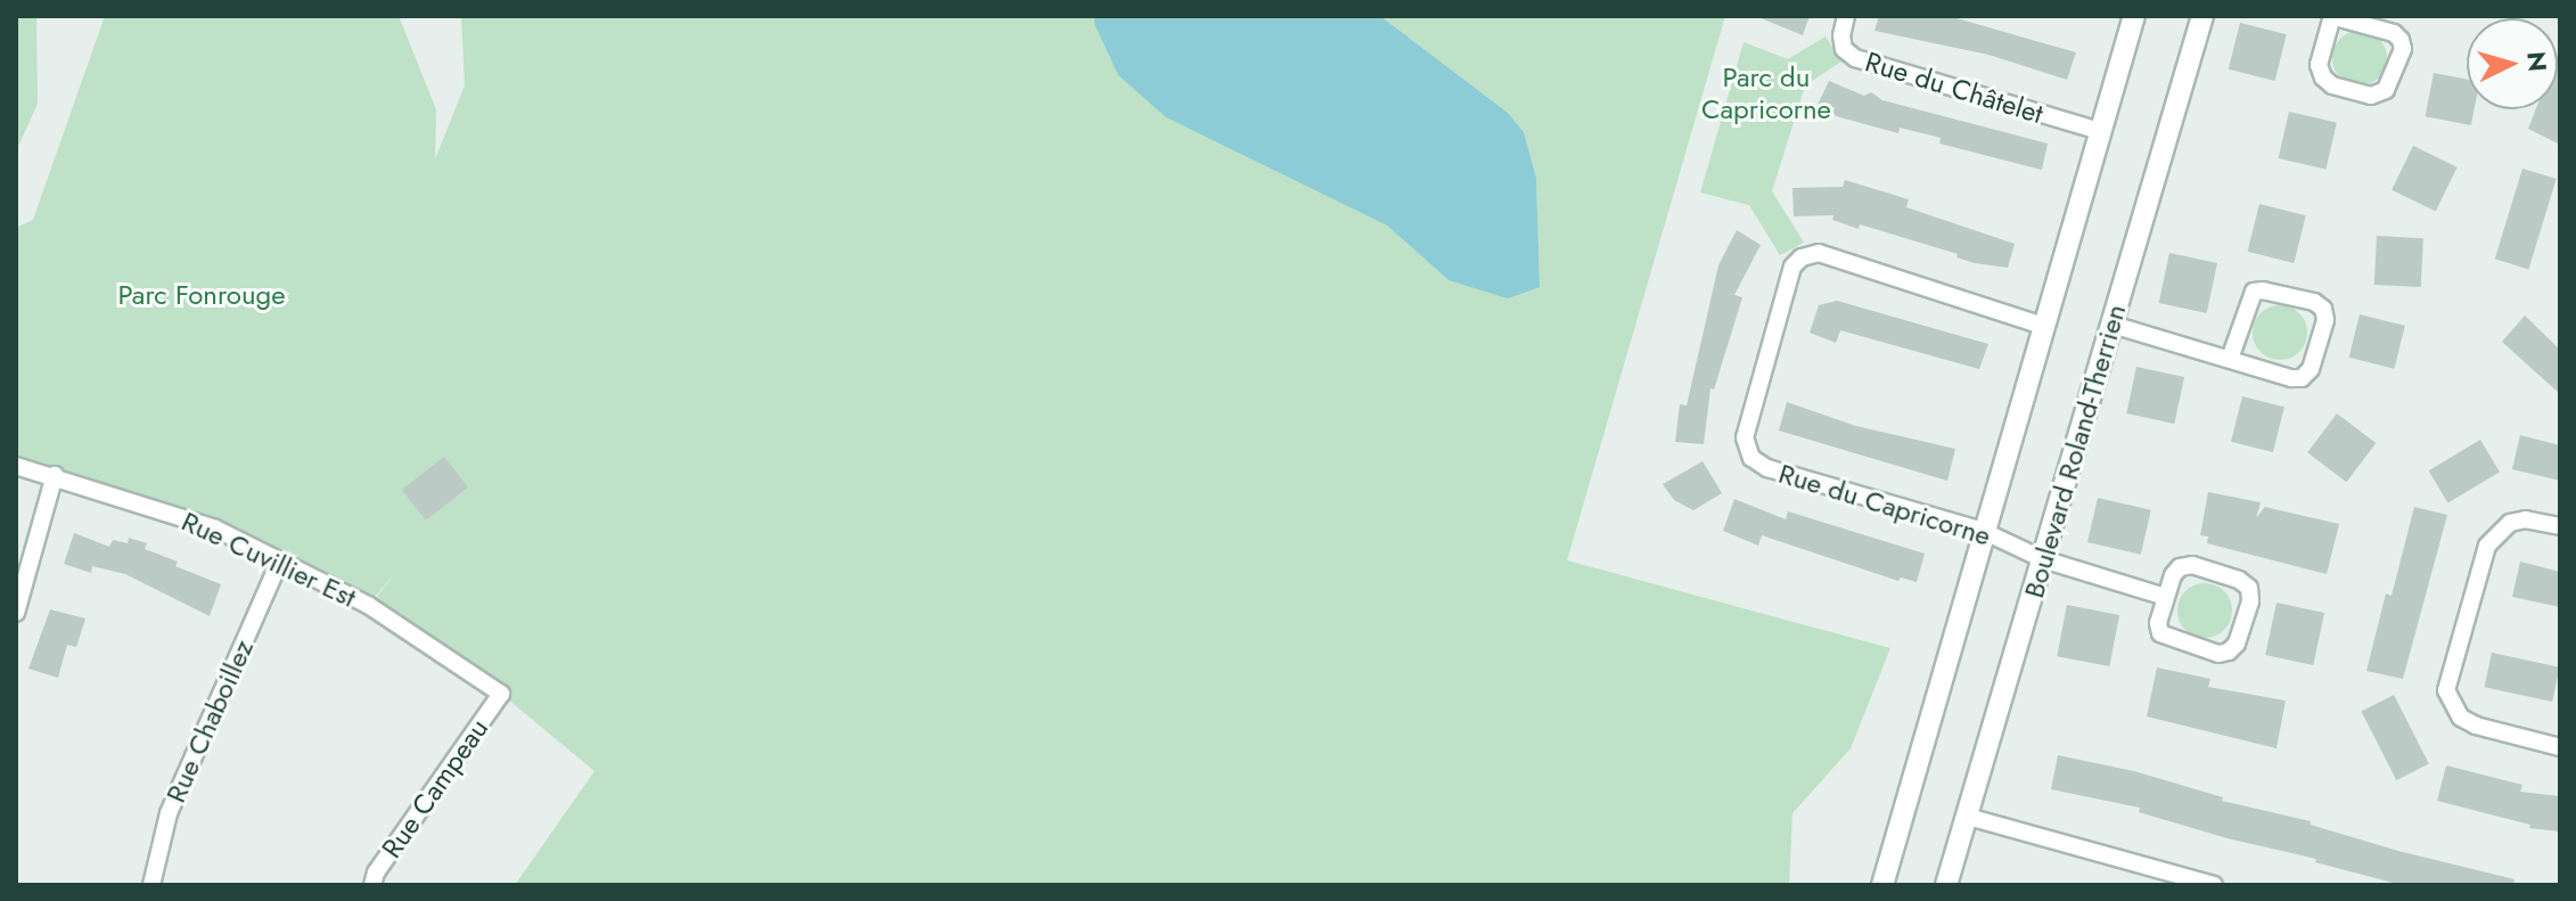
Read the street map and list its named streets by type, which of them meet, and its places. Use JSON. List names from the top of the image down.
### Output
{
  "streets": {
    "main road": ["Boulevard Roland-Therrien"],
    "street": [
      "Rue du Châtelet",
      "Rue du Capricorne",
      "Rue Cuvillier Est",
      "Rue Chaboillez",
      "Rue Campeau"
    ]
  },
  "crossings": [
    ["Boulevard Roland-Therrien", "Rue du Capricorne"],
    ["Rue Cuvillier Est", "Rue Chaboillez"],
    ["Rue Cuvillier Est", "Rue Campeau"]
  ],
  "parks": ["Parc du Capricorne", "Parc Fonrouge"],
  "north": "right"
}
